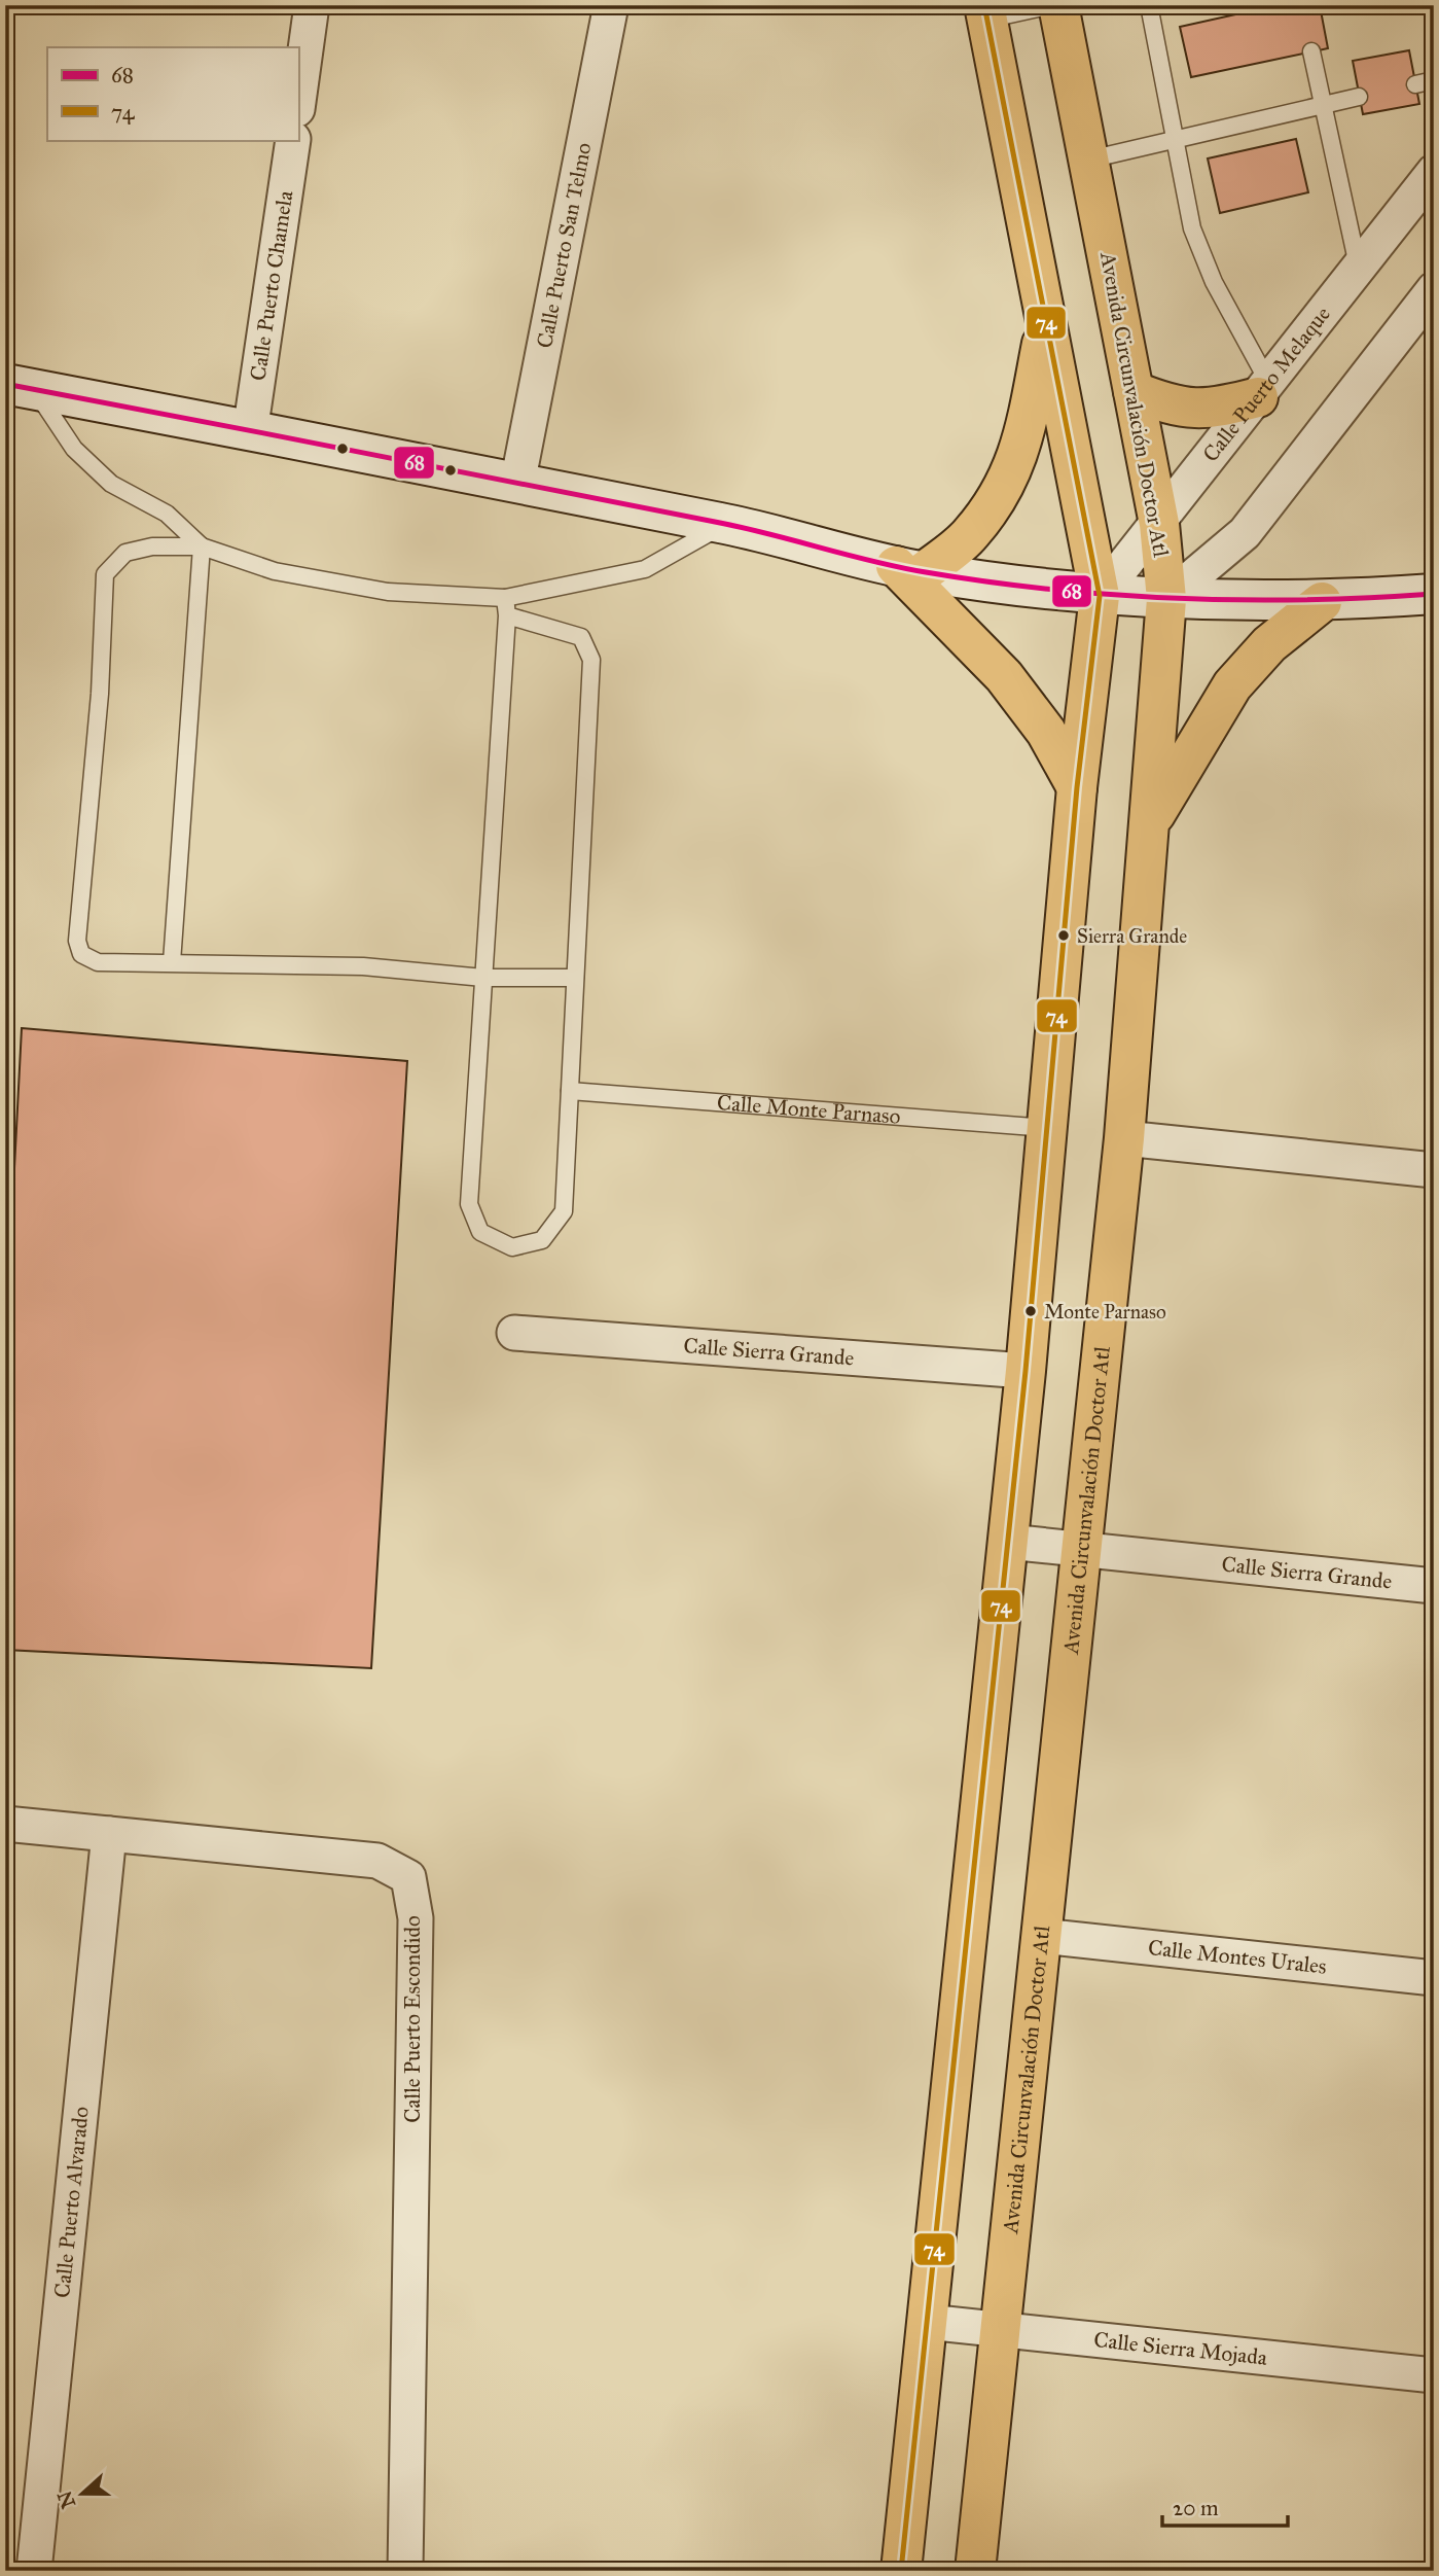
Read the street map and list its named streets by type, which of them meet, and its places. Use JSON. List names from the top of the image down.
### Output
{
  "streets": {
    "main road": ["Avenida Circunvalación Doctor Atl"],
    "street": [
      "Calle Puerto San Telmo",
      "Calle Puerto Chamela",
      "Calle Puerto Melaque",
      "Calle Sierra Grande",
      "Calle Montes Urales",
      "Calle Puerto Escondido",
      "Calle Puerto Alvarado",
      "Calle Sierra Mojada"
    ],
    "lane": ["Calle Monte Parnaso"]
  },
  "crossings": [
    ["Calle Puerto Melaque", "Avenida Circunvalación Doctor Atl"],
    ["Avenida Circunvalación Doctor Atl", "Calle Sierra Grande"],
    ["Avenida Circunvalación Doctor Atl", "Calle Montes Urales"],
    ["Avenida Circunvalación Doctor Atl", "Calle Sierra Mojada"],
    ["Calle Puerto Escondido", "Calle Puerto Alvarado"]
  ],
  "places": ["Sierra Grande", "Monte Parnaso"],
  "lines": ["transit line 74", "transit line 68"],
  "legend": ["68", "74"],
  "scale_bar": "20 m",
  "north": "left"
}
